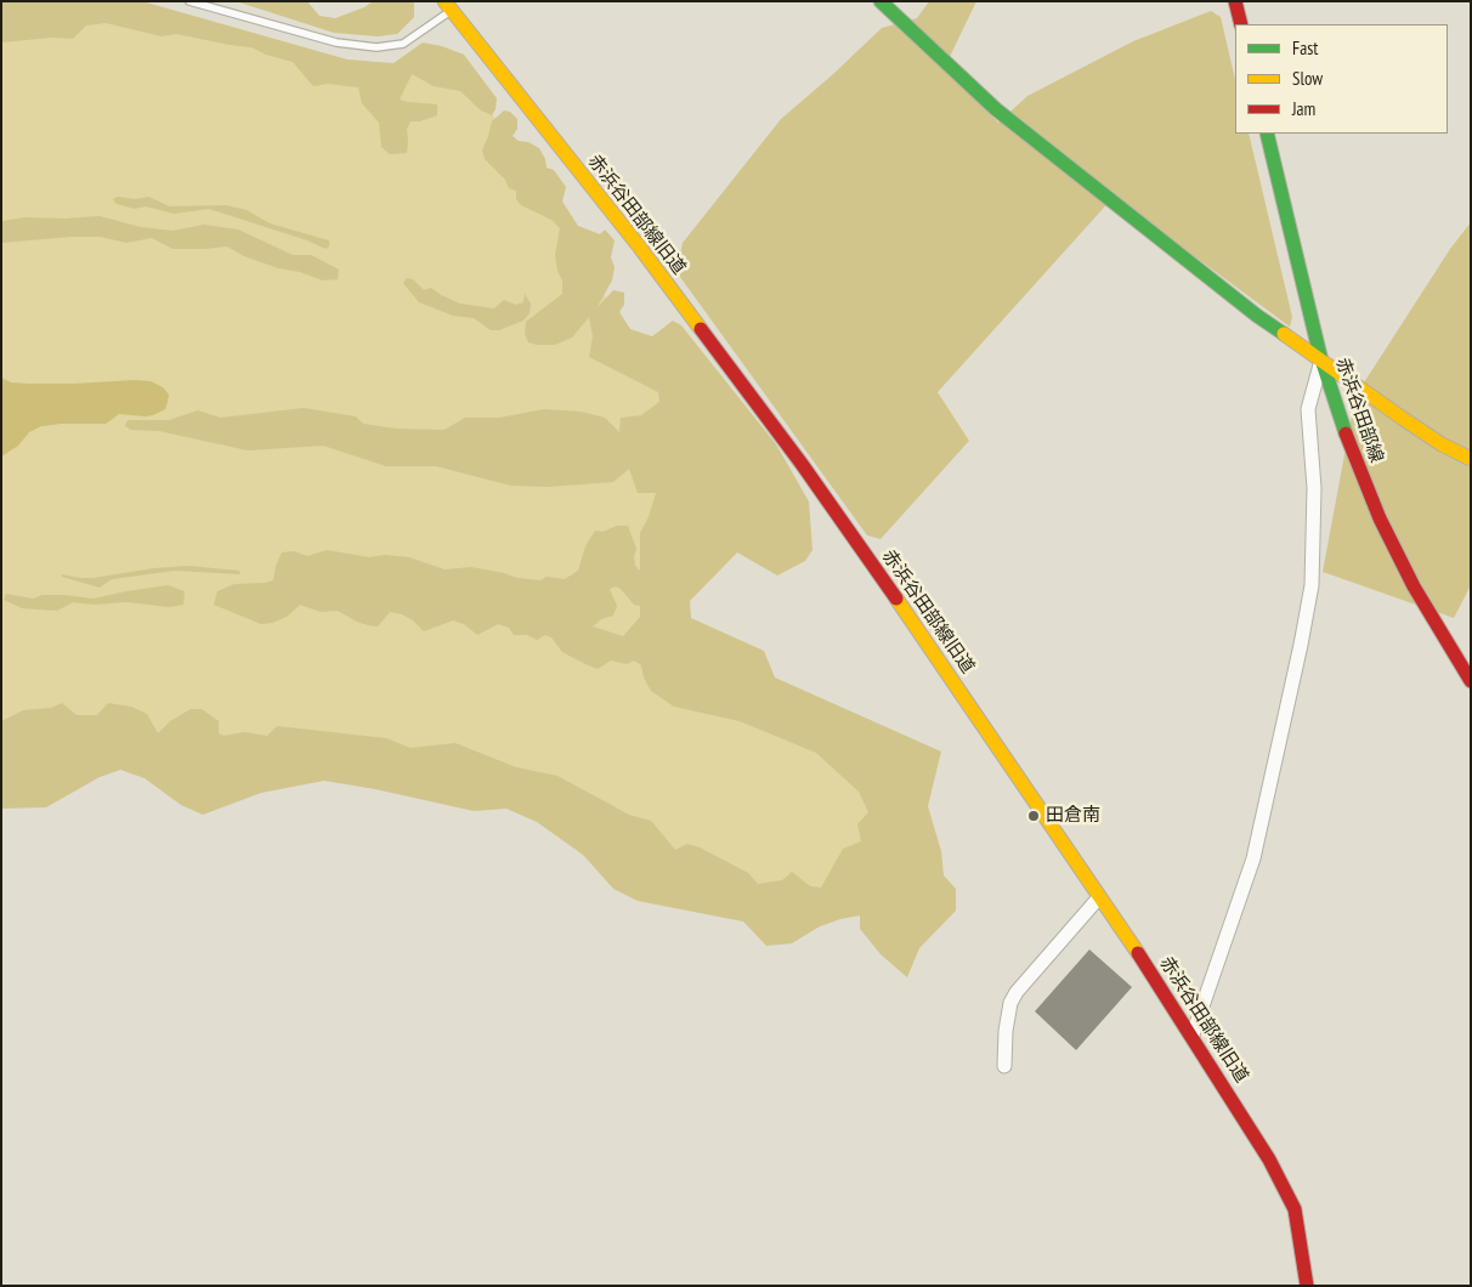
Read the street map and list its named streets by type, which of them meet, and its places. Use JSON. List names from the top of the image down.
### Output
{
  "streets": {
    "street": ["赤浜谷田部線旧道", "赤浜谷田部線"]
  },
  "places": ["田倉南"],
  "legend": ["Fast", "Slow", "Jam"]
}
